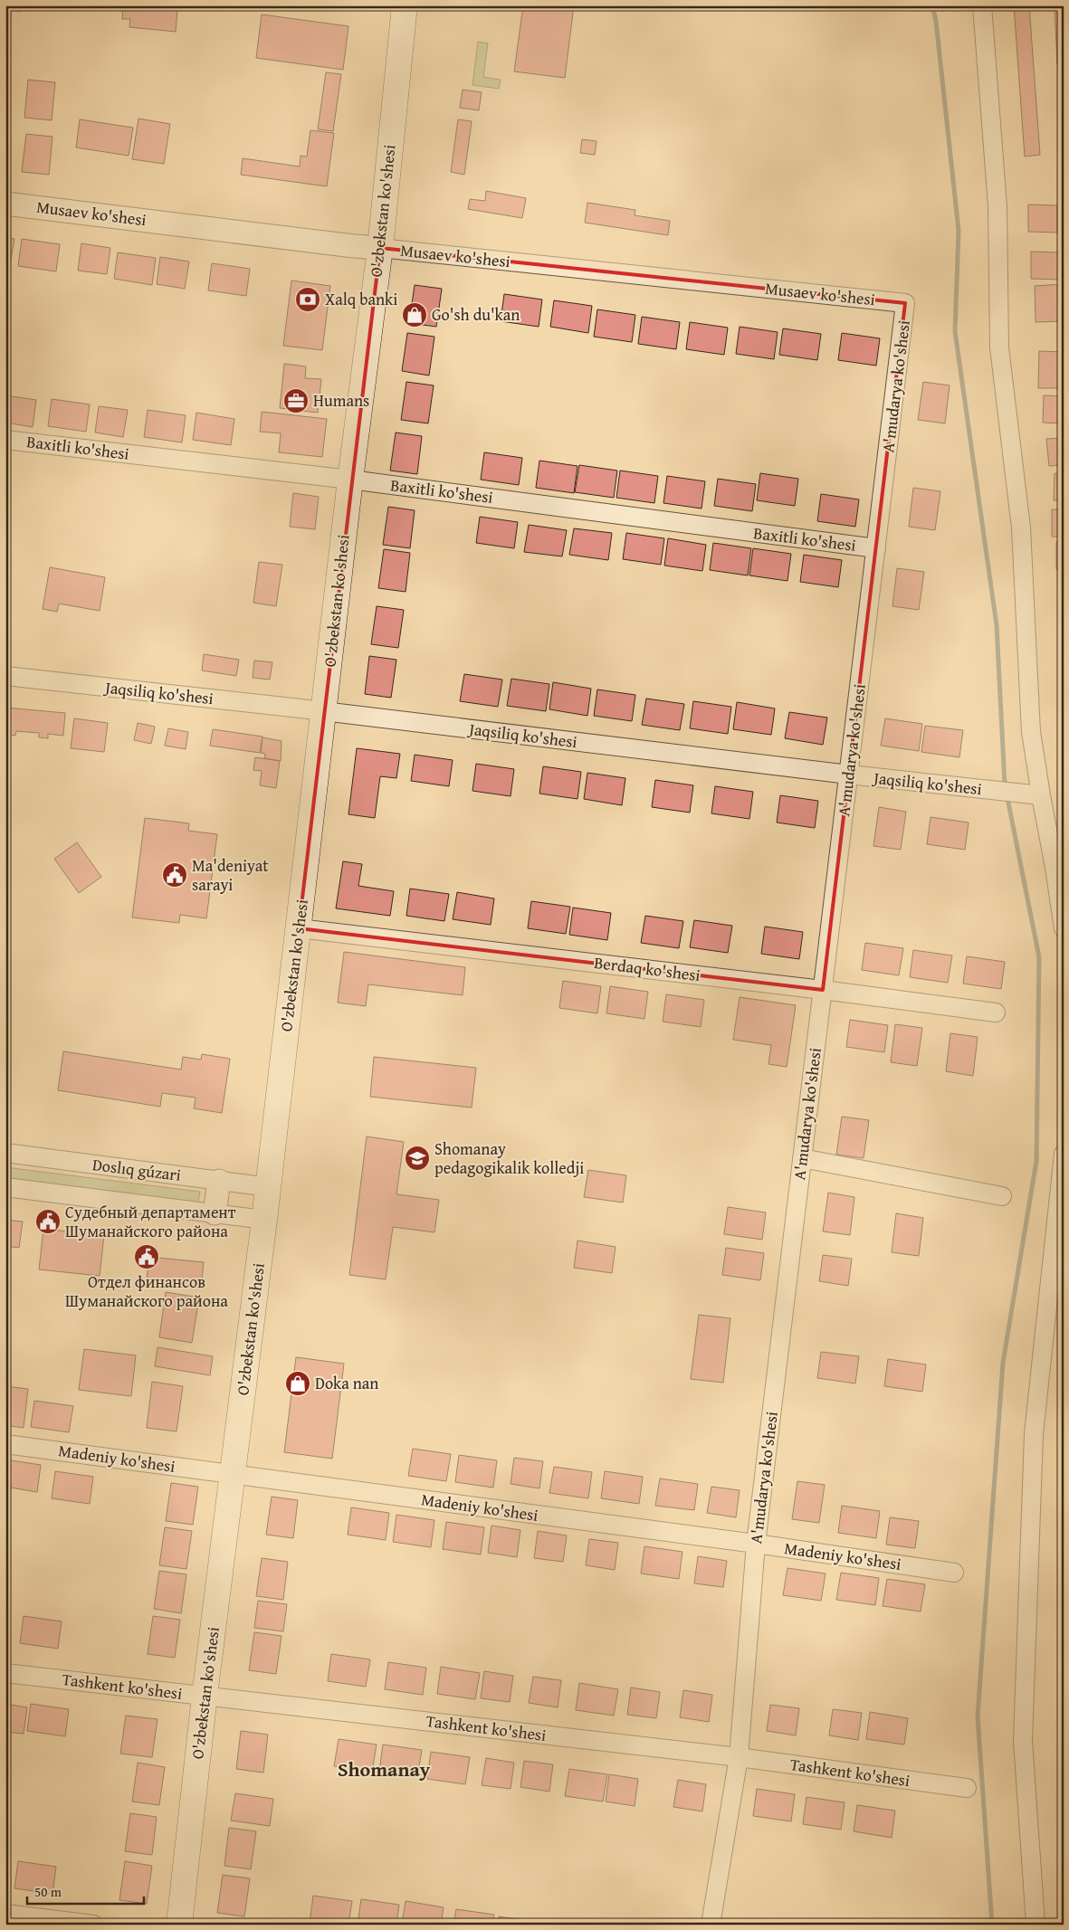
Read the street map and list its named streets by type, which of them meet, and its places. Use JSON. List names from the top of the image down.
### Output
{
  "streets": {
    "main road": ["O'zbekstan ko'shesi"],
    "street": [
      "Musaev ko'shesi",
      "A'mudarya ko'shesi",
      "Baxitli ko'shesi",
      "Jaqsiliq ko'shesi",
      "Berdaq ko'shesi",
      "Doslıq gúzari",
      "Madeniy ko'shesi",
      "Tashkent ko'shesi"
    ]
  },
  "crossings": [
    ["O'zbekstan ko'shesi", "Musaev ko'shesi"],
    ["O'zbekstan ko'shesi", "Baxitli ko'shesi"],
    ["O'zbekstan ko'shesi", "Jaqsiliq ko'shesi"],
    ["O'zbekstan ko'shesi", "Berdaq ko'shesi"],
    ["O'zbekstan ko'shesi", "Doslıq gúzari"],
    ["O'zbekstan ko'shesi", "Madeniy ko'shesi"],
    ["O'zbekstan ko'shesi", "Tashkent ko'shesi"],
    ["Musaev ko'shesi", "A'mudarya ko'shesi"],
    ["A'mudarya ko'shesi", "Baxitli ko'shesi"],
    ["A'mudarya ko'shesi", "Jaqsiliq ko'shesi"],
    ["A'mudarya ko'shesi", "Berdaq ko'shesi"],
    ["A'mudarya ko'shesi", "Madeniy ko'shesi"],
    ["A'mudarya ko'shesi", "Tashkent ko'shesi"]
  ],
  "districts": ["Shomanay"],
  "places": {
    "bank": ["Xalq banki"],
    "shop": ["Go'sh du'kan", "Doka nan"],
    "office": ["Humans"],
    "public building": ["Ma'deniyat sarayi", "Судебный департамент Шуманайского района", "Отдел финансов Шуманайского района"],
    "school or university": ["Shomanay pedagogikalik kolledji"]
  },
  "scale_bar": "50 m"
}
